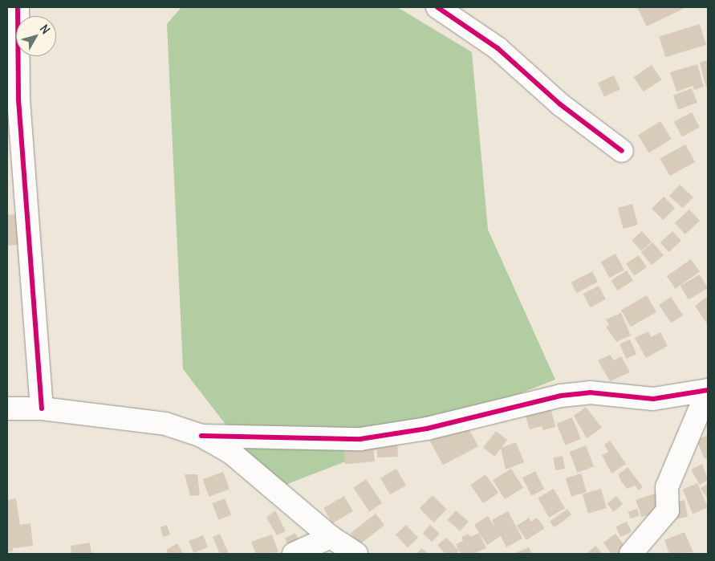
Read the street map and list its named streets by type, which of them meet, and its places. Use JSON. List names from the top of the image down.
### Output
{
  "north": "top right"
}
